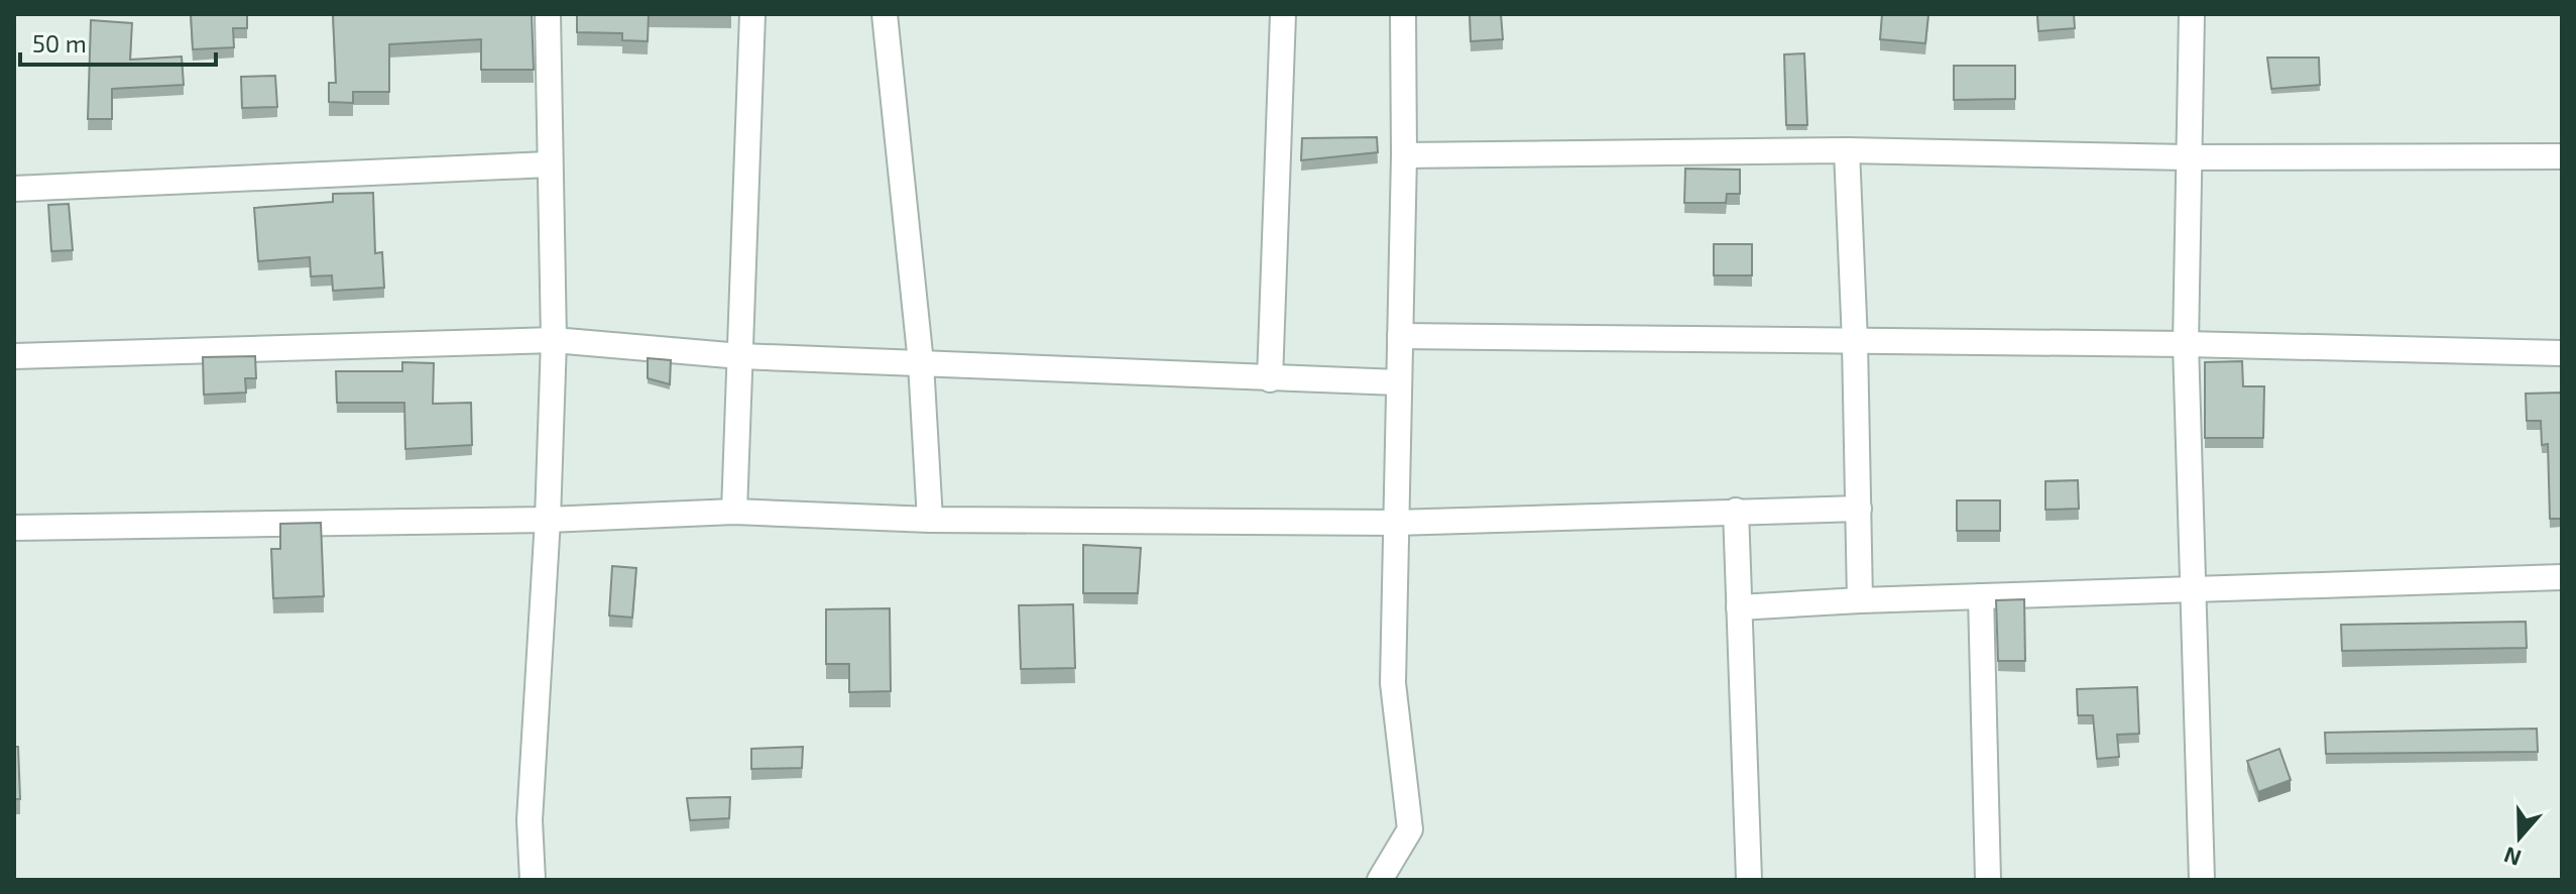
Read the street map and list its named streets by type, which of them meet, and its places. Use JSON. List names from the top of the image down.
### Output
{
  "scale_bar": "50 m",
  "north": "bottom"
}
